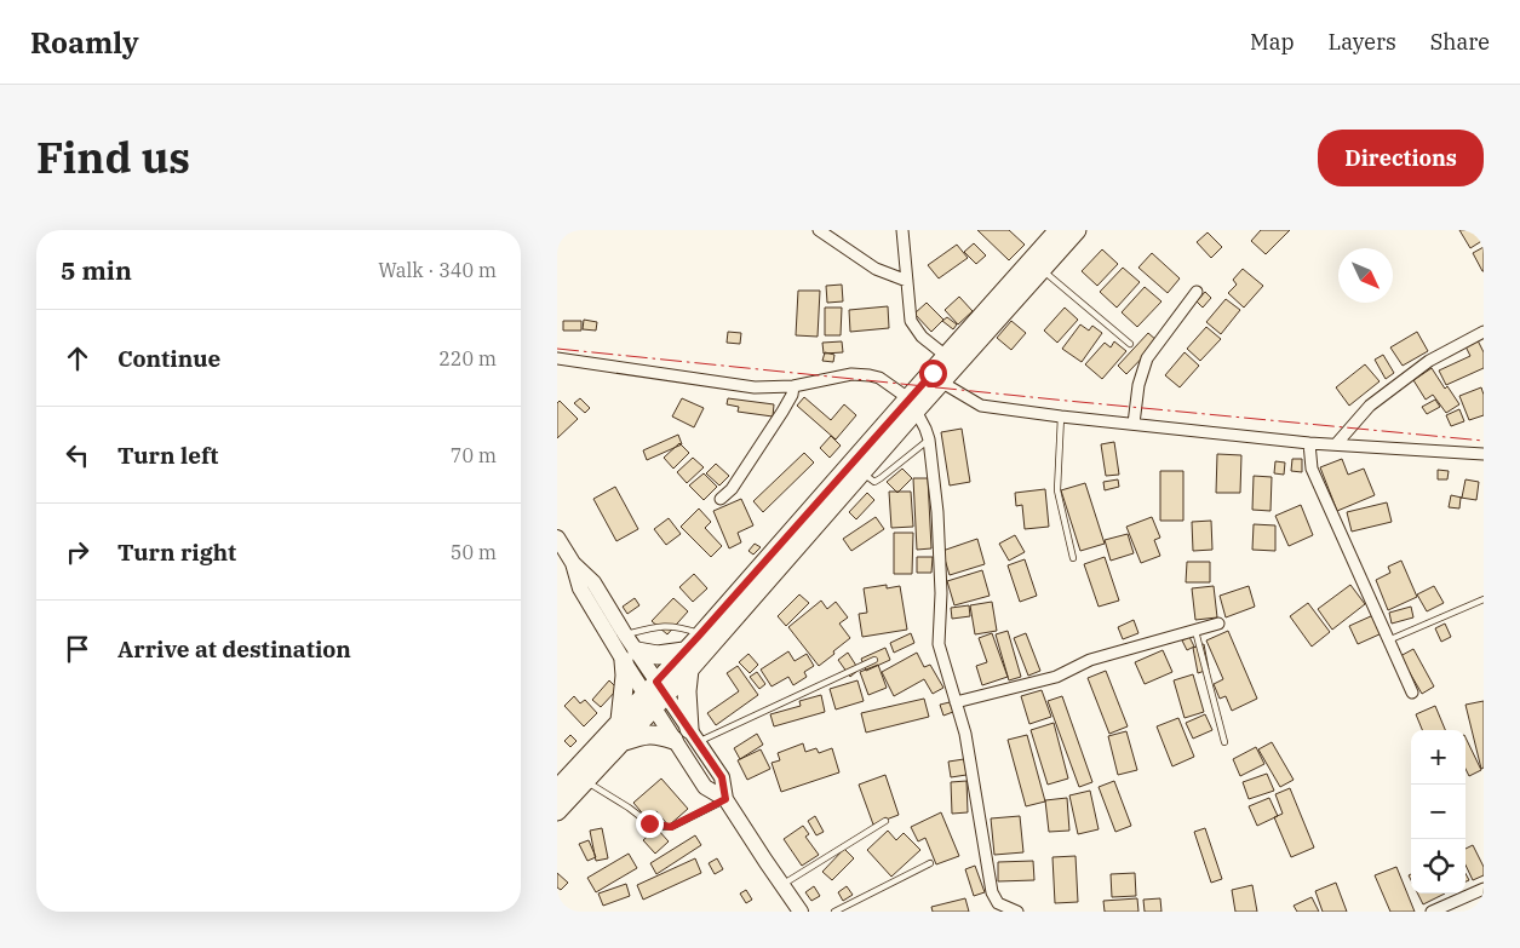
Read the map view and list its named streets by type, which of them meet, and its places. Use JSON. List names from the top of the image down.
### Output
{
  "north": "bottom right",
  "page": {
    "header": "Roamly",
    "nav": ["Map", "Layers", "Share"],
    "title": "Find us",
    "buttons": "Directions",
    "heading": ["5 min", "Walk · 340 m"],
    "list": [
      ["Continue", "220 m"],
      ["Turn left", "70 m"],
      ["Turn right", "50 m"],
      "Arrive at destination"
    ],
    "map_buttons": ["+", "−"]
  }
}
